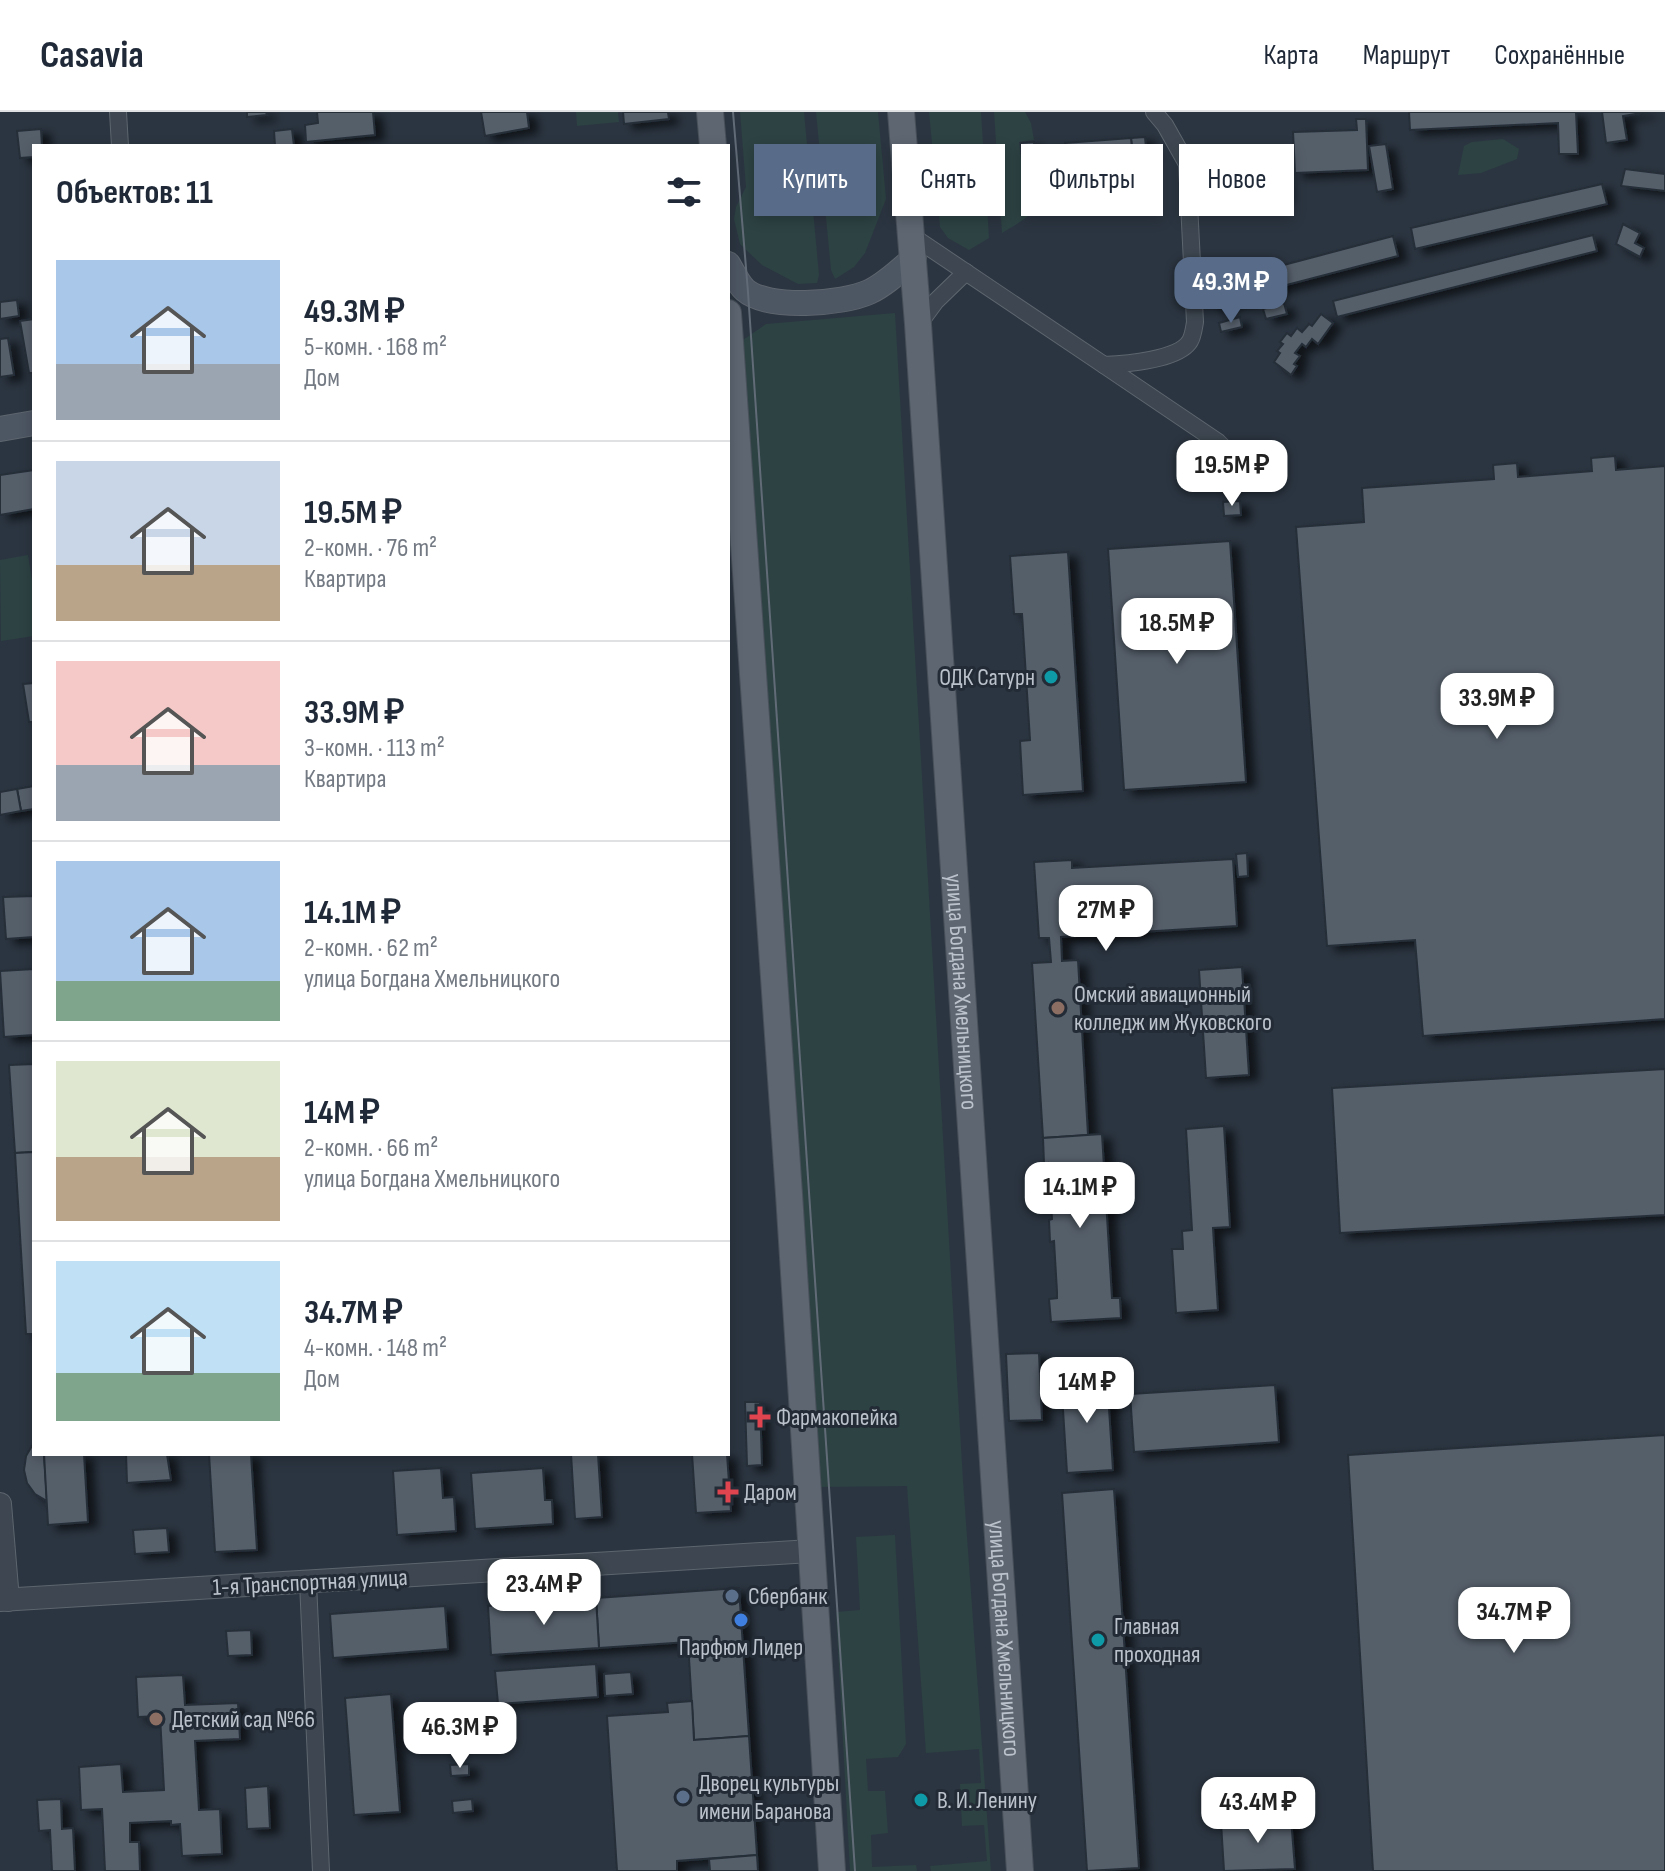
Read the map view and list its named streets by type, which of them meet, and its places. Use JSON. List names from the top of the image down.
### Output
{
  "streets": {
    "main road": ["улица Богдана Хмельницкого"],
    "street": ["1-я Транспортная улица"]
  },
  "places": {
    "other": [
      "ОДК Сатурн",
      "Омский авиационный колледж им Жуковского",
      "Сбербанк",
      "Парфюм Лидер",
      "Главная проходная",
      "Детский сад №66",
      "Дворец культуры имени Баранова",
      "В. И. Ленину"
    ],
    "health": ["Фармакопейка", "Даром"]
  },
  "page": {
    "header": "Casavia",
    "nav": ["Карта", "Маршрут", "Сохранённые"],
    "chip": [
      "Купить",
      "Снять",
      "Фильтры",
      "Новое"
    ],
    "heading": "Объектов: 11",
    "list": [
      {
        "name": "49.3M ₽",
        "note": "5-комн. · 168 m² · Дом"
      },
      {
        "name": "19.5M ₽",
        "note": "2-комн. · 76 m² · Квартира"
      },
      {
        "name": "33.9M ₽",
        "note": "3-комн. · 113 m² · Квартира"
      },
      {
        "name": "14.1M ₽",
        "note": "2-комн. · 62 m² · улица Богдана Хмельницкого"
      },
      {
        "name": "14M ₽",
        "note": "2-комн. · 66 m² · улица Богдана Хмельницкого"
      },
      {
        "name": "34.7M ₽",
        "note": "4-комн. · 148 m² · Дом"
      }
    ],
    "price": [
      "49.3M ₽",
      "19.5M ₽",
      "18.5M ₽",
      "33.9M ₽",
      "27M ₽",
      "14.1M ₽",
      "14M ₽",
      "23.4M ₽",
      "34.7M ₽",
      "46.3M ₽",
      "43.4M ₽"
    ]
  }
}
